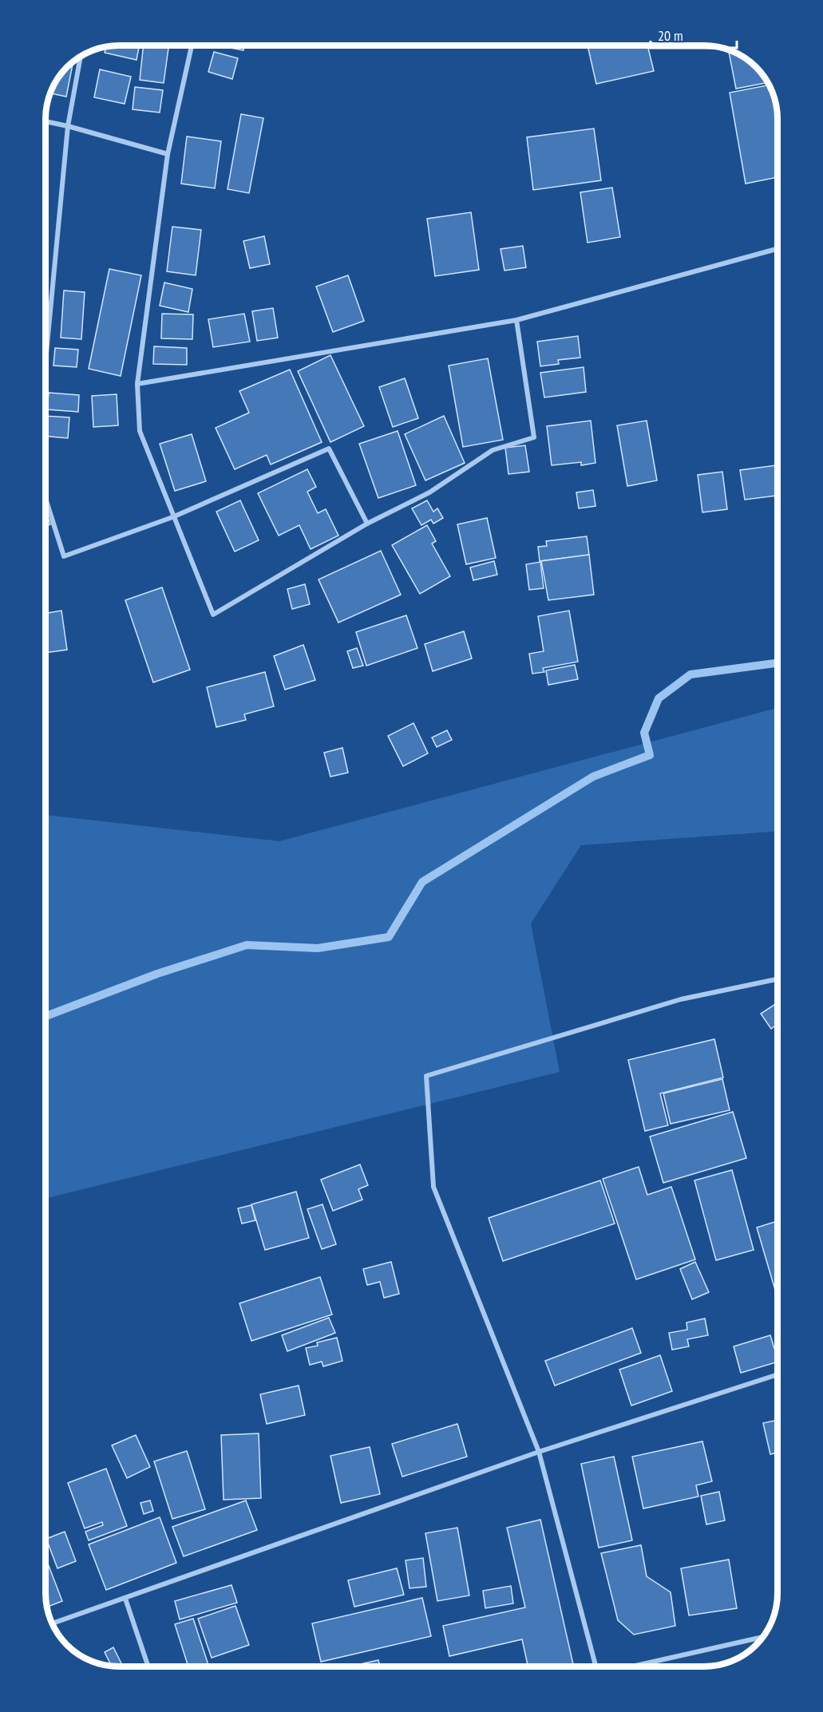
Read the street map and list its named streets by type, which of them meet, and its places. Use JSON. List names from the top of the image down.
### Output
{
  "scale_bar": "20 m"
}
